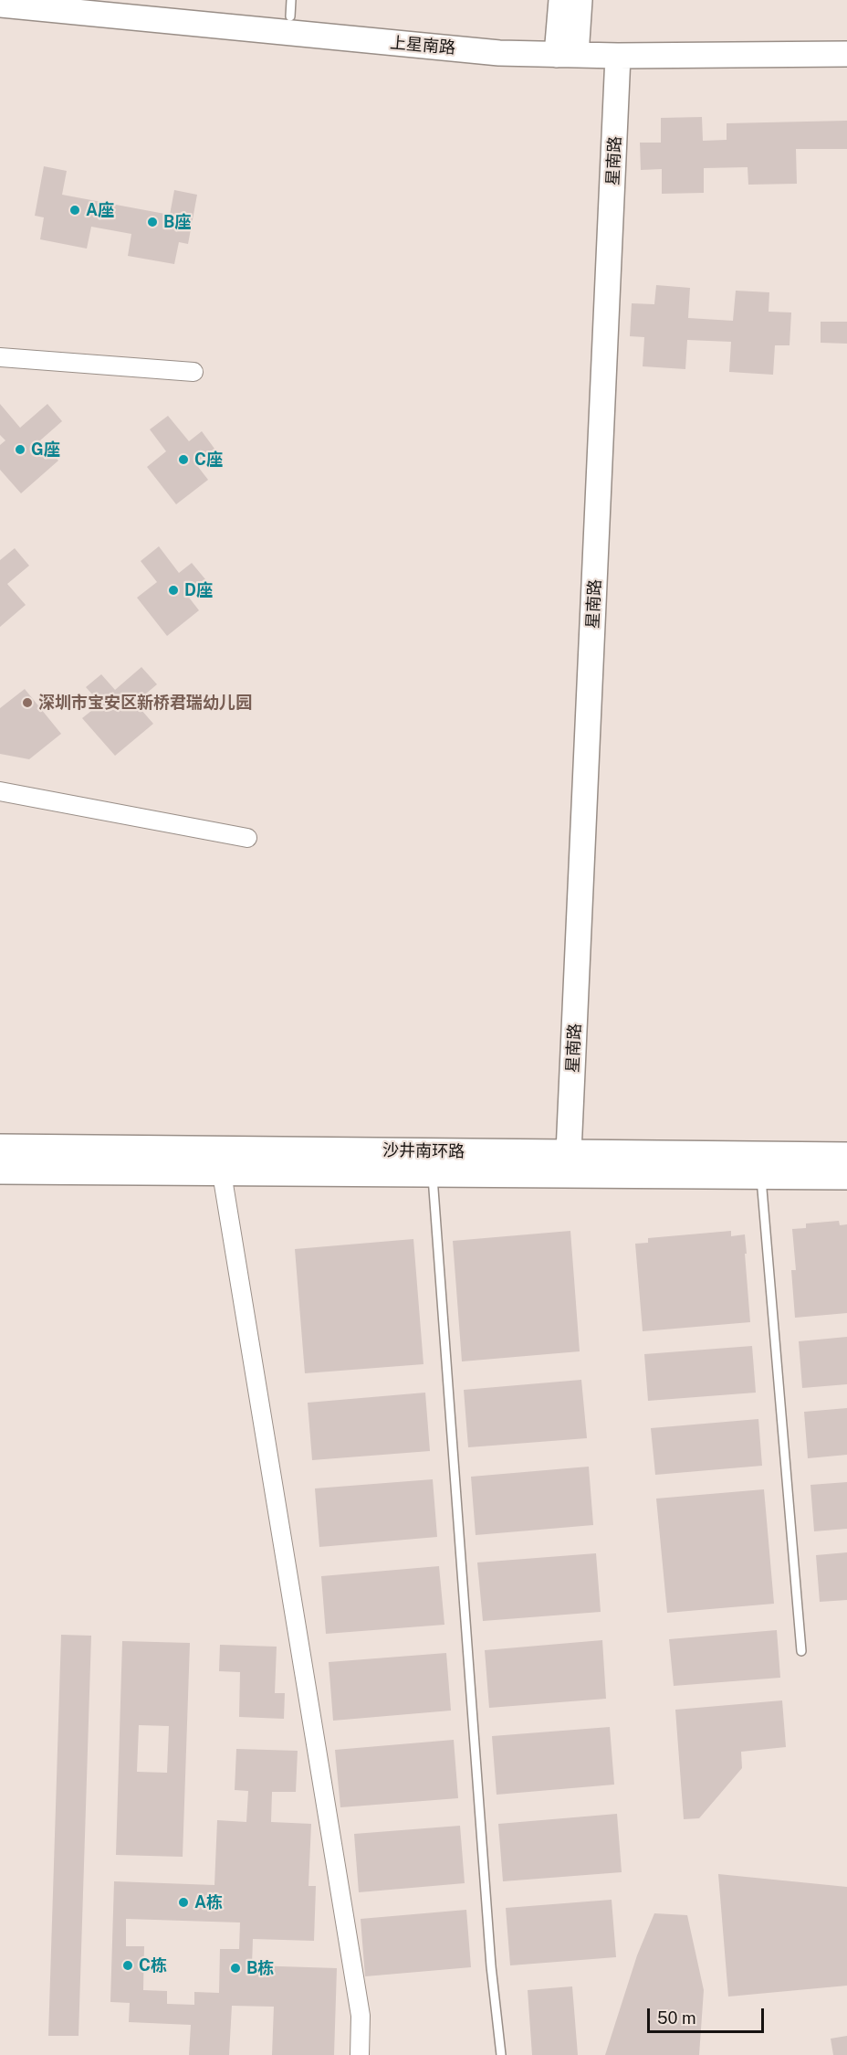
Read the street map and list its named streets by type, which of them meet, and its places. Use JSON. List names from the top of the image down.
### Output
{
  "streets": {
    "street": ["上星南路", "星南路", "沙井南环路"]
  },
  "crossings": [
    ["上星南路", "星南路"],
    ["星南路", "沙井南环路"]
  ],
  "places": [
    "A座",
    "B座",
    "G座",
    "C座",
    "D座",
    "深圳市宝安区新桥君瑞幼儿园",
    "A栋",
    "C栋",
    "B栋"
  ],
  "scale_bar": "50 m"
}
